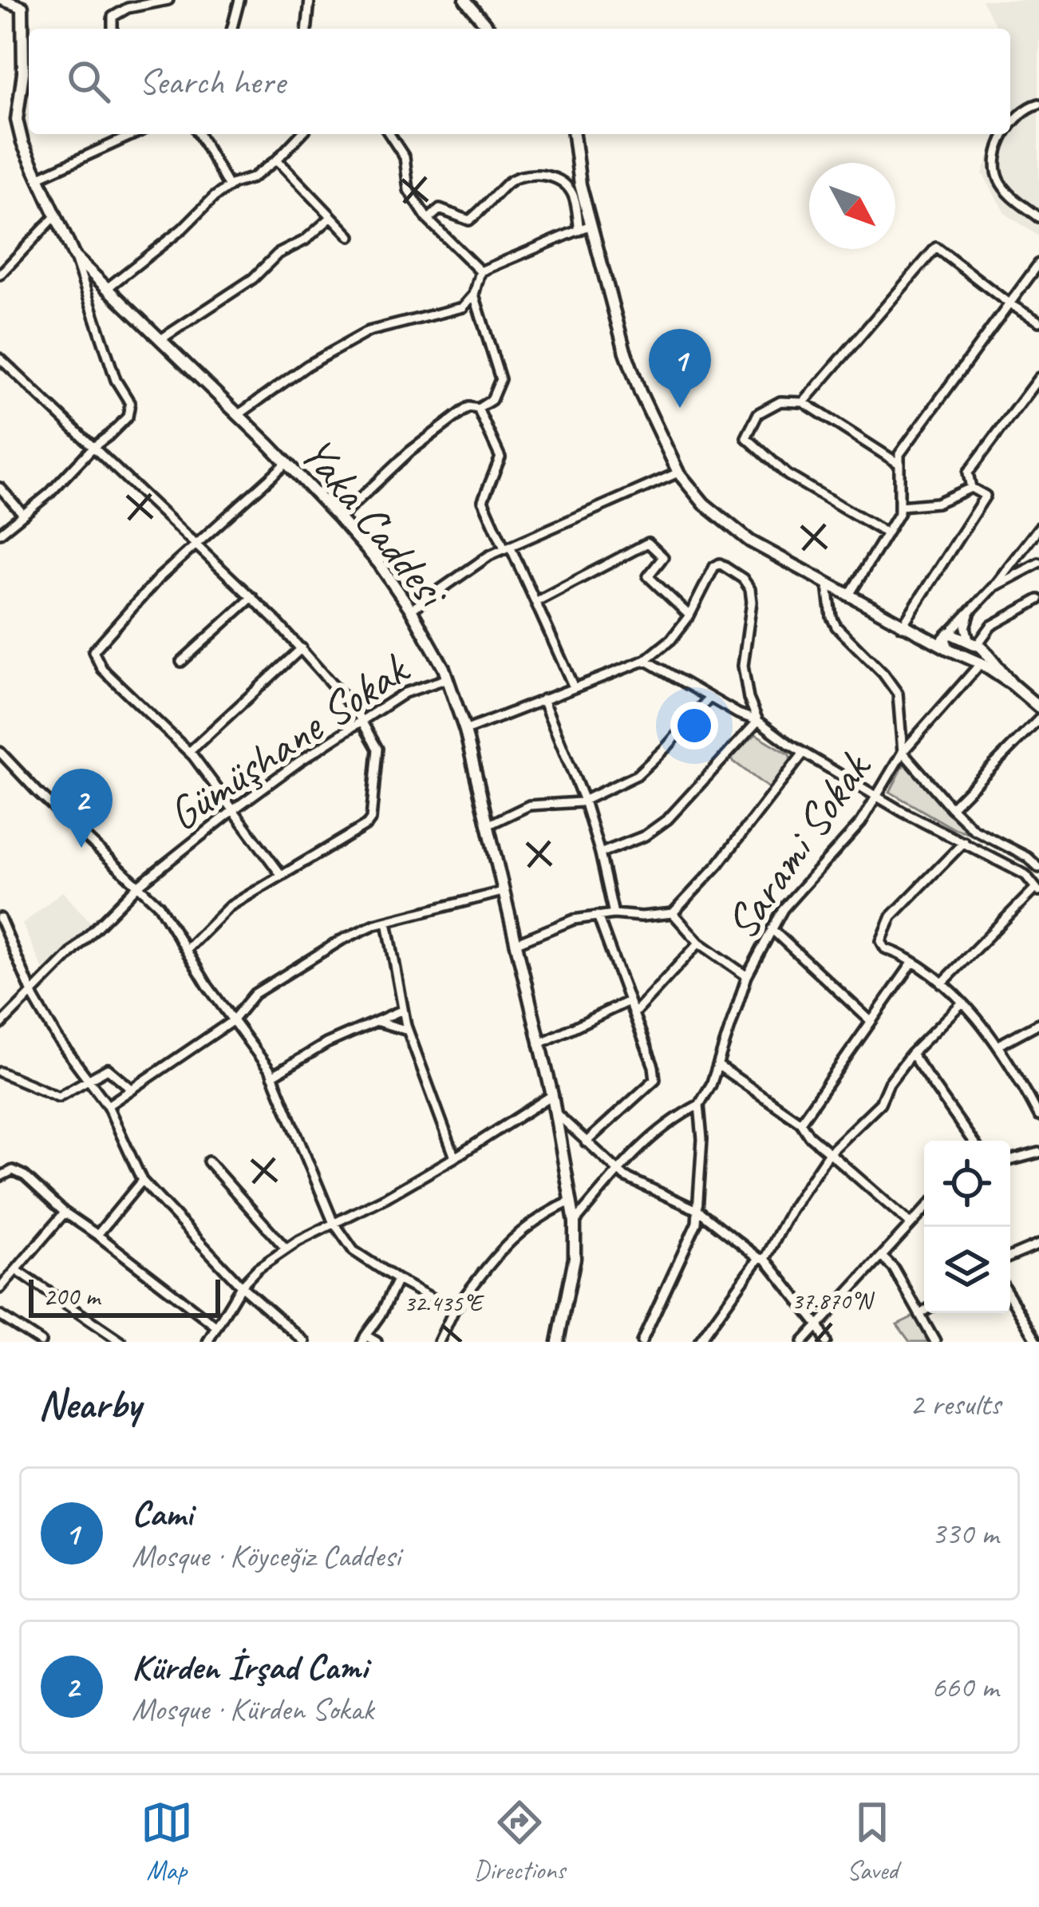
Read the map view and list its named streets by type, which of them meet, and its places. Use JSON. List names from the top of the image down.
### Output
{
  "streets": {
    "street": ["Yaka Caddesi", "Gümüşhane Sokak", "Sarami Sokak"]
  },
  "crossings": [
    ["Yaka Caddesi", "Gümüşhane Sokak"]
  ],
  "scale_bar": "200 m",
  "north": "bottom right",
  "page": {
    "search": "Search here",
    "pins": ["1", "2"],
    "scale": "200 m",
    "heading": ["Nearby", "2 results"],
    "list": [
      {
        "mark": "1",
        "name": "Cami",
        "note": "Mosque · Köyceğiz Caddesi",
        "value": "330 m"
      },
      {
        "mark": "2",
        "name": "Kürden İrşad Cami",
        "note": "Mosque · Kürden Sokak",
        "value": "660 m"
      }
    ],
    "nav": ["Map", "Directions", "Saved"]
  },
  "coordinates": ["37.870°N", "32.435°E"]
}
